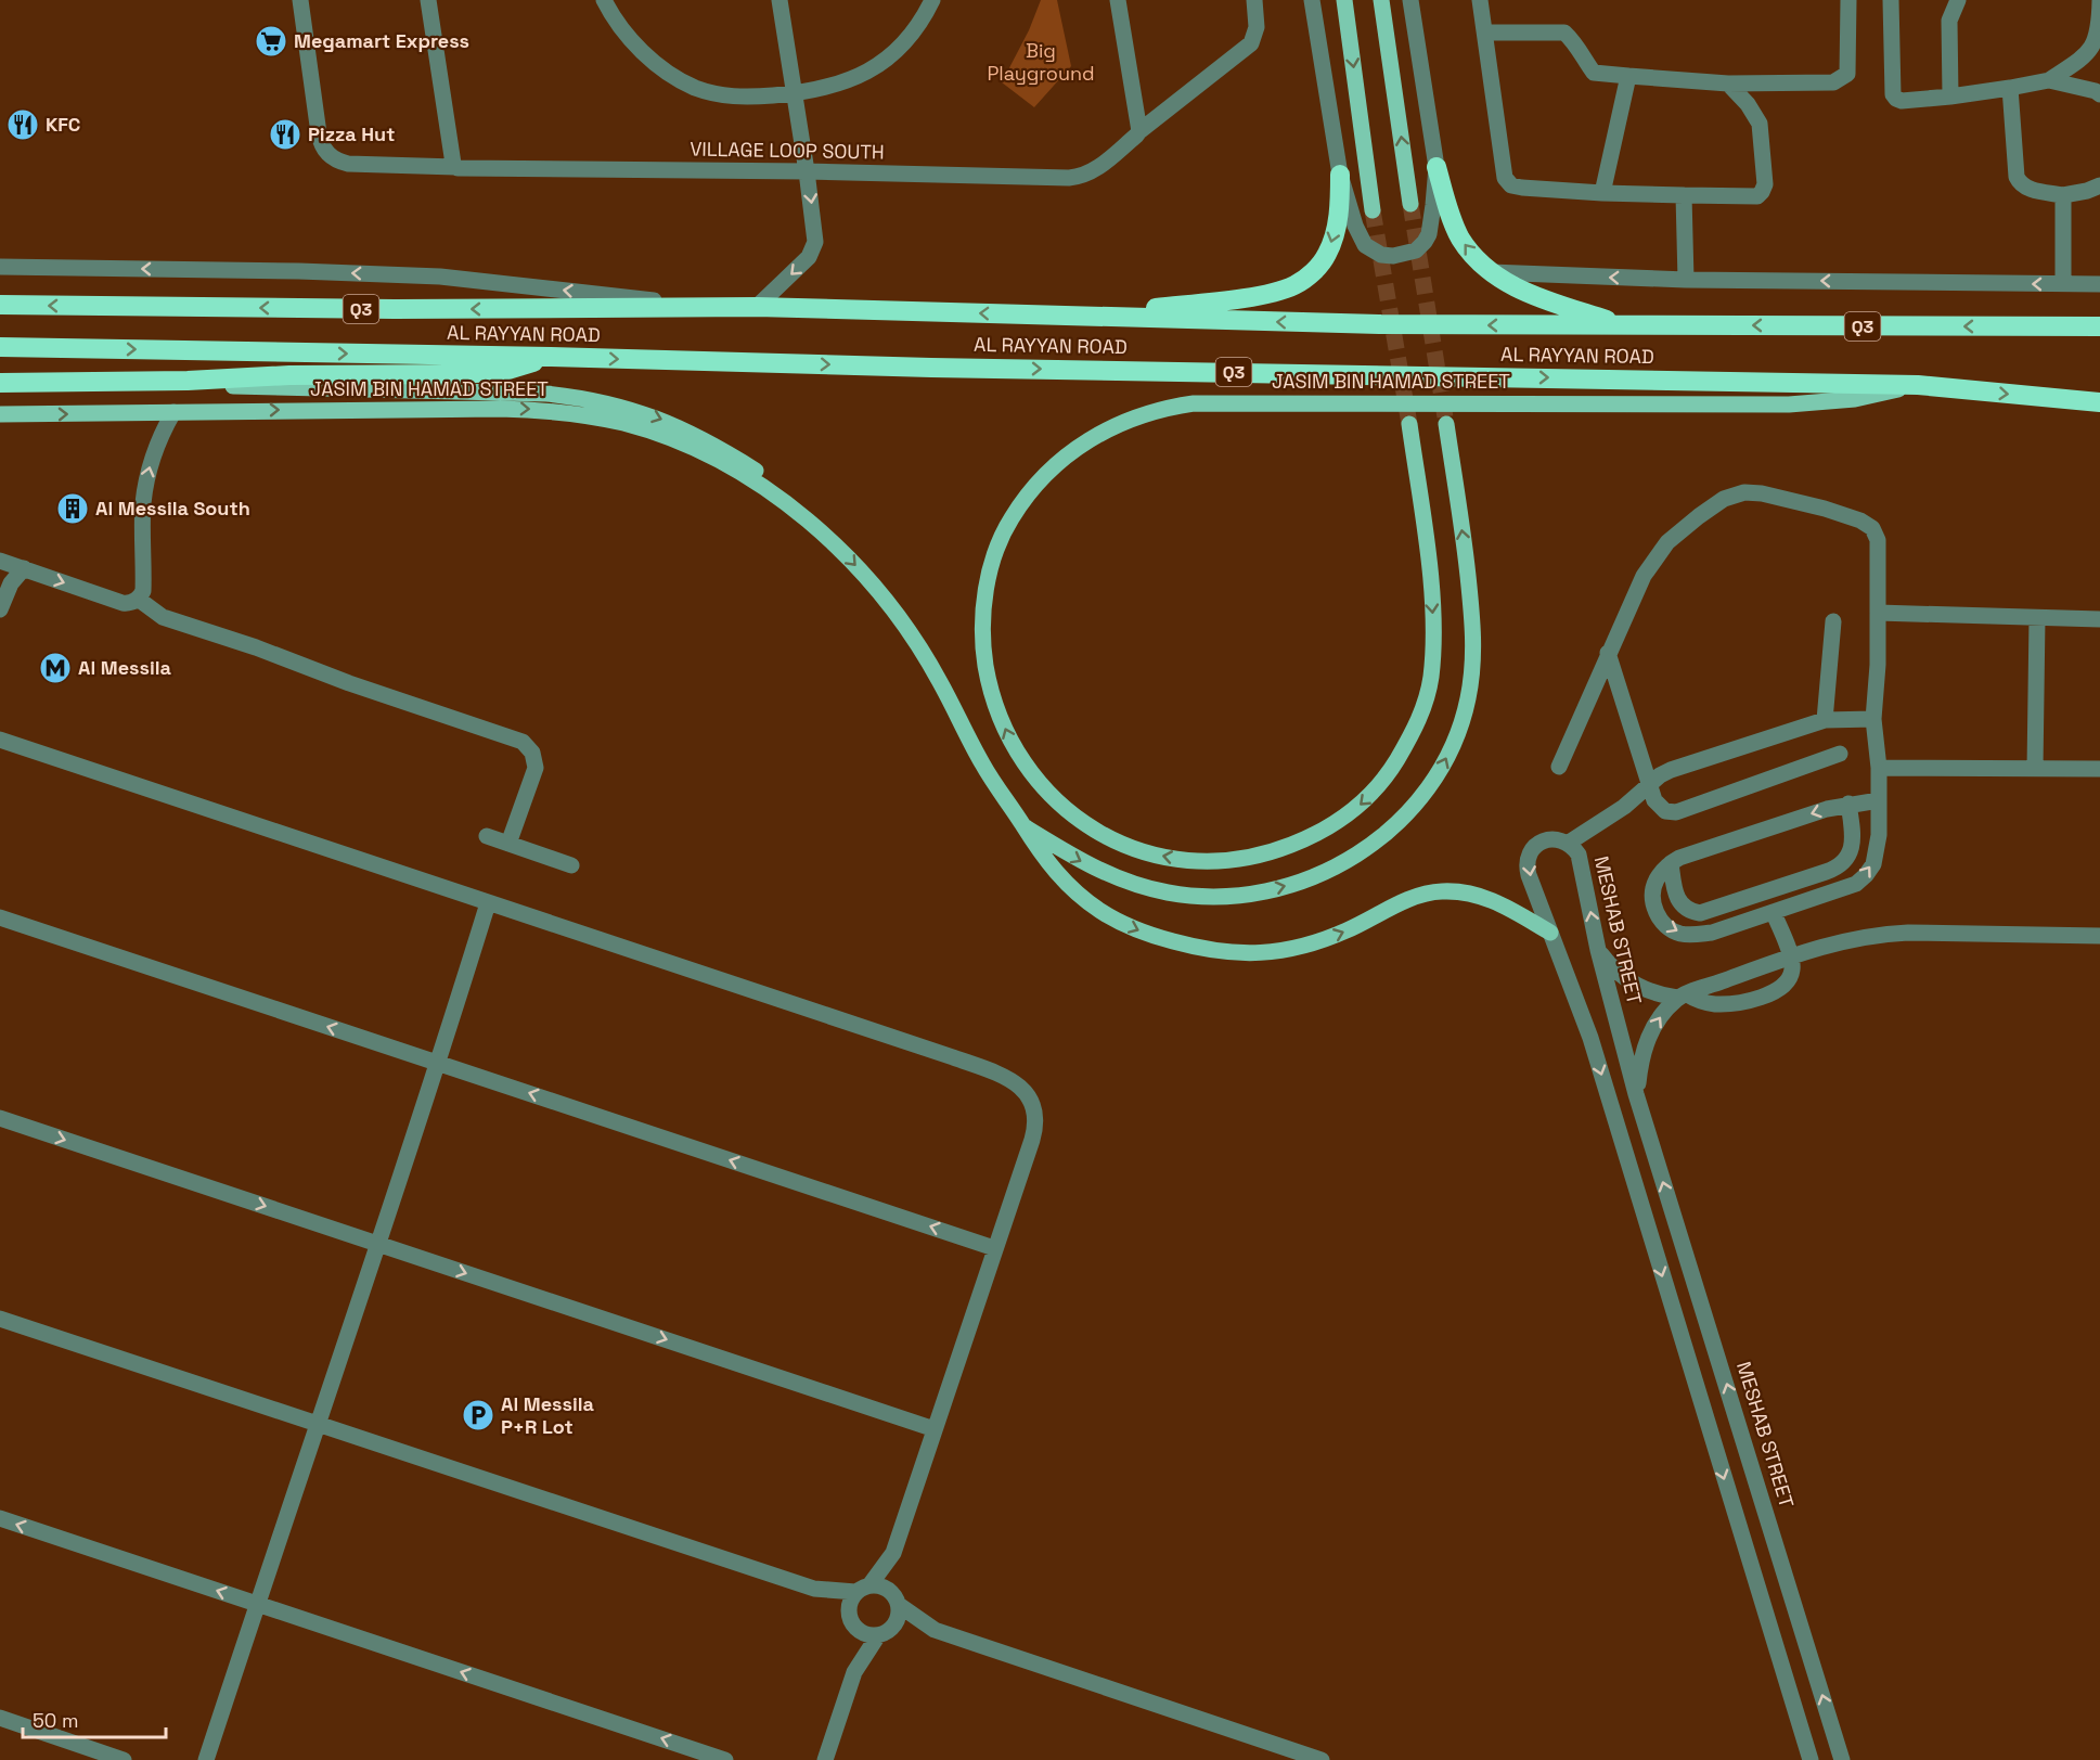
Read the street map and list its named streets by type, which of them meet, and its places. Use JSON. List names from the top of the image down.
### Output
{
  "streets": {
    "highway": ["Q3", "AL RAYYAN ROAD"],
    "main road": ["JASIM BIN HAMAD STREET"],
    "street": ["VILLAGE LOOP SOUTH", "MESHAB STREET"]
  },
  "crossings": [
    ["AL RAYYAN ROAD", "JASIM BIN HAMAD STREET"],
    ["JASIM BIN HAMAD STREET", "MESHAB STREET"]
  ],
  "parks": ["Big Playground"],
  "places": {
    "supermarket": ["Megamart Express"],
    "restaurant": ["KFC", "Pizza Hut"],
    "building": ["Al Messila South"],
    "metro station": ["Al Messila"],
    "parking": ["Al Messila P+R Lot"]
  },
  "scale_bar": "50 m"
}
